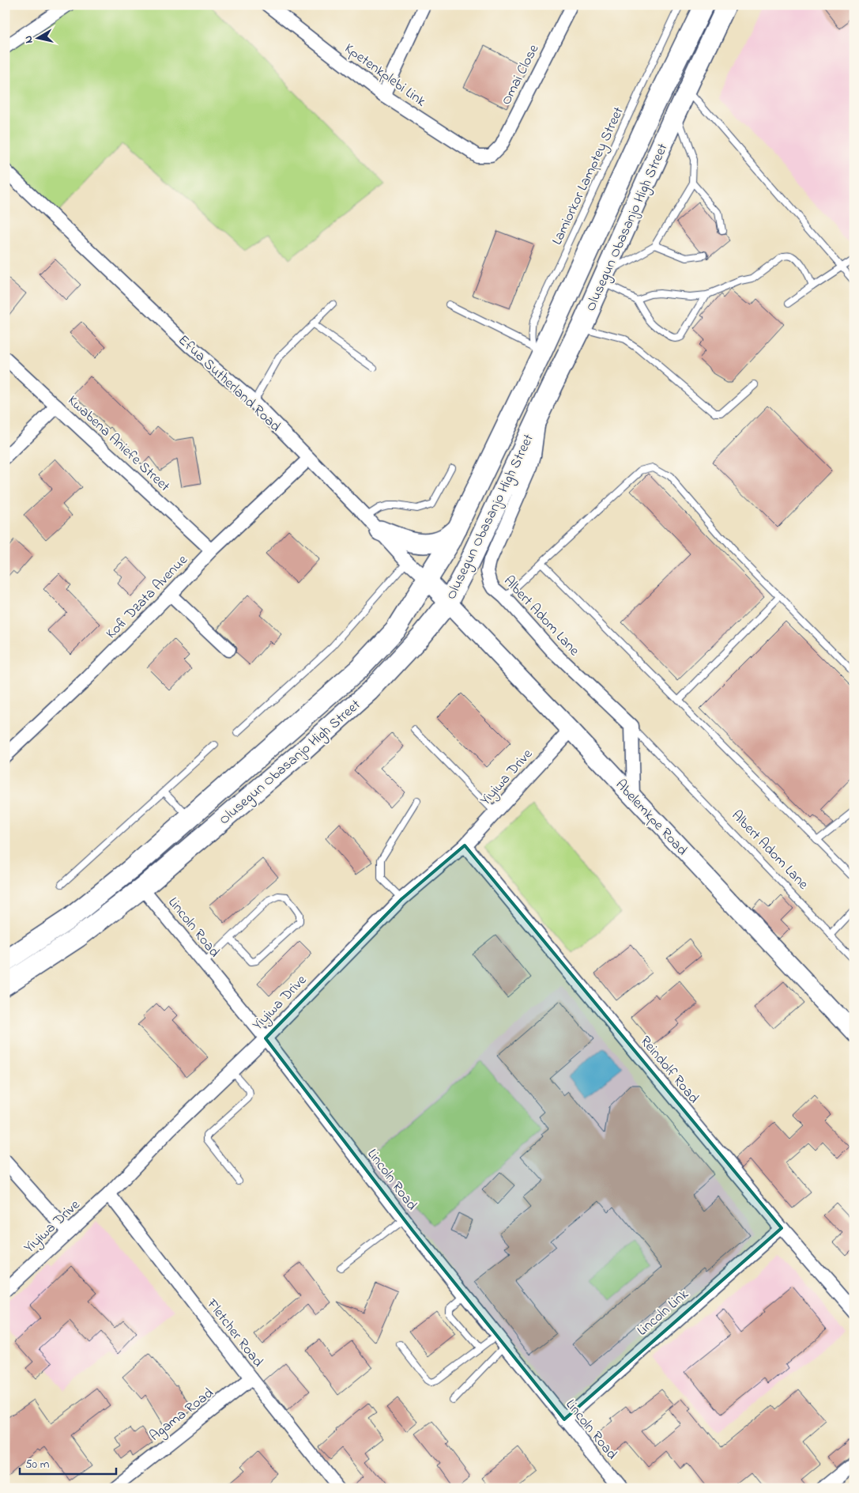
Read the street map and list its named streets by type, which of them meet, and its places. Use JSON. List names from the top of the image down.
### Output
{
  "streets": {
    "main road": ["Olusegun Obasanjo High Street"],
    "street": [
      "Kpetenkplebi Link",
      "Omai Close",
      "Efua Sutherland Road",
      "Kwabena Aniefe Street",
      "Kofi Dzata Avenue",
      "Albert Adom Lane",
      "Yiyiwa Drive",
      "Abelemkpe Road",
      "Lincoln Road",
      "Reindolf Road",
      "Lincoln Link",
      "Fletcher Road",
      "Agama Road"
    ],
    "lane": ["Lamiorkor Lamptey Street"]
  },
  "crossings": [
    ["Kpetenkplebi Link", "Omai Close"],
    ["Lamiorkor Lamptey Street", "Olusegun Obasanjo High Street"],
    ["Olusegun Obasanjo High Street", "Efua Sutherland Road"],
    ["Olusegun Obasanjo High Street", "Albert Adom Lane"],
    ["Olusegun Obasanjo High Street", "Abelemkpe Road"],
    ["Olusegun Obasanjo High Street", "Lincoln Road"],
    ["Efua Sutherland Road", "Kofi Dzata Avenue"],
    ["Efua Sutherland Road", "Abelemkpe Road"],
    ["Kwabena Aniefe Street", "Kofi Dzata Avenue"],
    ["Yiyiwa Drive", "Abelemkpe Road"],
    ["Yiyiwa Drive", "Lincoln Road"],
    ["Yiyiwa Drive", "Reindolf Road"],
    ["Yiyiwa Drive", "Fletcher Road"],
    ["Lincoln Road", "Lincoln Link"],
    ["Reindolf Road", "Lincoln Link"],
    ["Fletcher Road", "Agama Road"]
  ],
  "scale_bar": "50 m",
  "north": "left"
}
